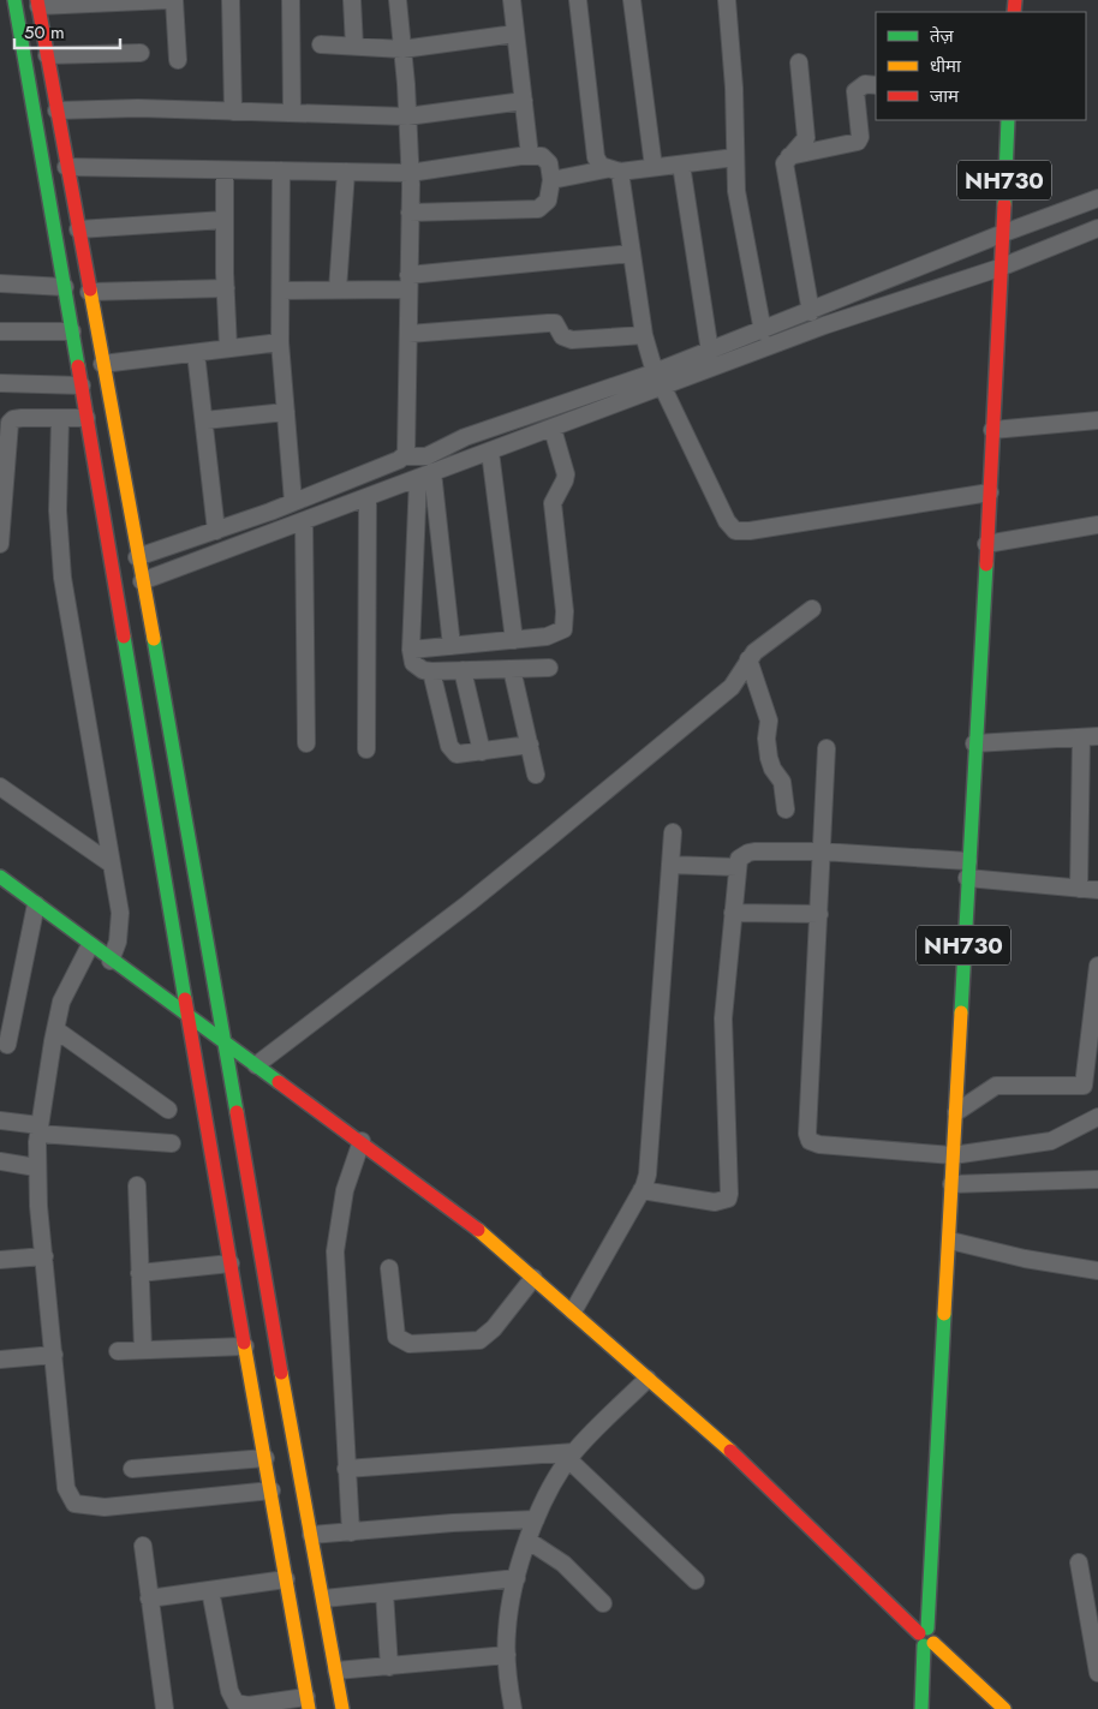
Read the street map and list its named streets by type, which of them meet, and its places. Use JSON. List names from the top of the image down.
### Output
{
  "streets": {
    "main road": ["NH730"]
  },
  "legend": ["तेज़", "धीमा", "जाम"],
  "scale_bar": "50 m"
}
